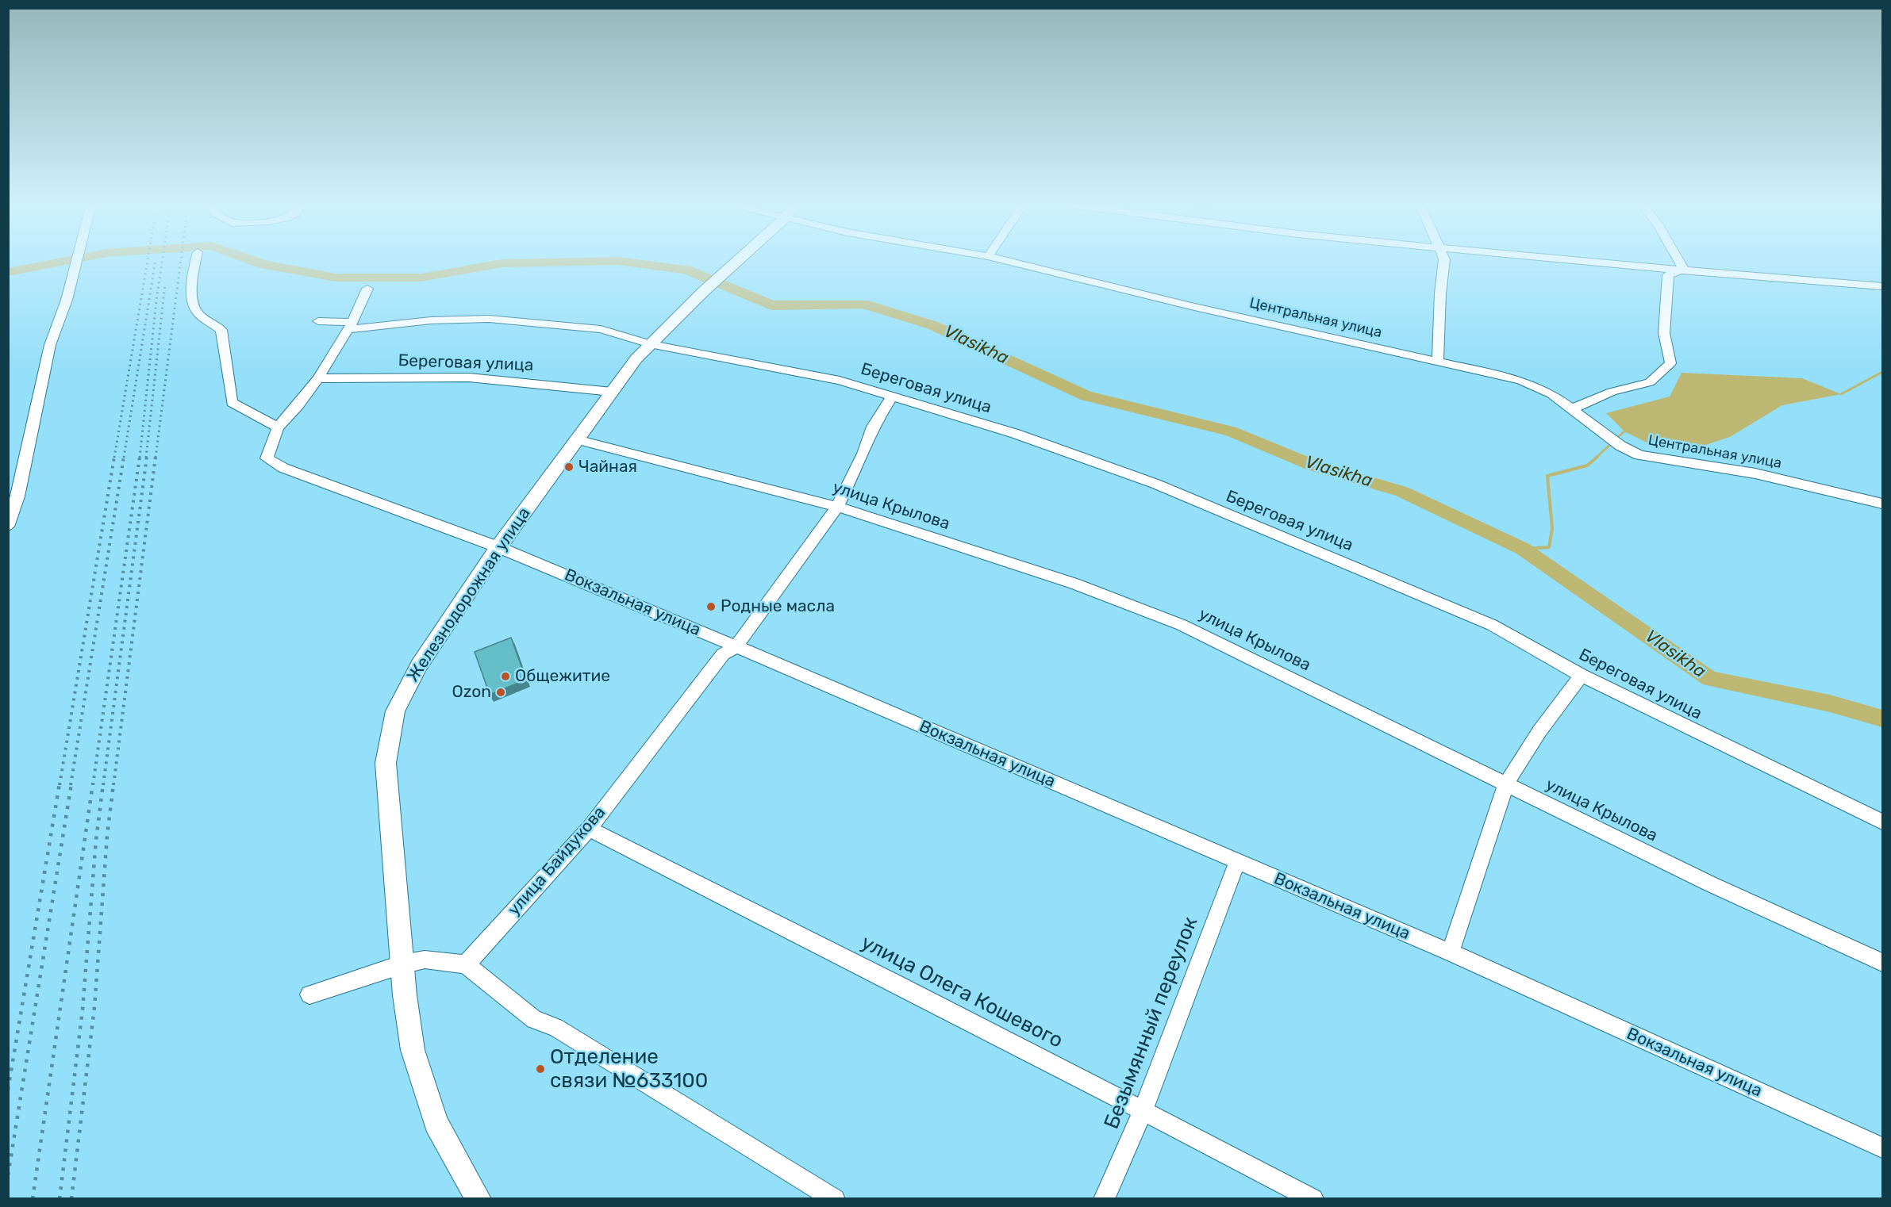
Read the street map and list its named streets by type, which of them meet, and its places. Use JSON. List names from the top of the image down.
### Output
{
  "streets": {
    "main road": ["Железнодорожная улица"],
    "street": [
      "Центральная улица",
      "Береговая улица",
      "улица Крылова",
      "Вокзальная улица",
      "улица Байдукова",
      "улица Олега Кошевого",
      "Безымянный переулок"
    ]
  },
  "crossings": [
    ["Береговая улица", "Железнодорожная улица"],
    ["Береговая улица", "Вокзальная улица"],
    ["Береговая улица", "улица Байдукова"],
    ["улица Крылова", "Железнодорожная улица"],
    ["улица Крылова", "улица Байдукова"],
    ["Железнодорожная улица", "Вокзальная улица"],
    ["Вокзальная улица", "улица Байдукова"],
    ["Вокзальная улица", "Безымянный переулок"],
    ["улица Байдукова", "улица Олега Кошевого"],
    ["улица Олега Кошевого", "Безымянный переулок"]
  ],
  "water": ["Vlasikha"],
  "places": [
    "Чайная",
    "Родные масла",
    "Общежитие",
    "Ozon",
    "Отделение связи №633100"
  ]
}
